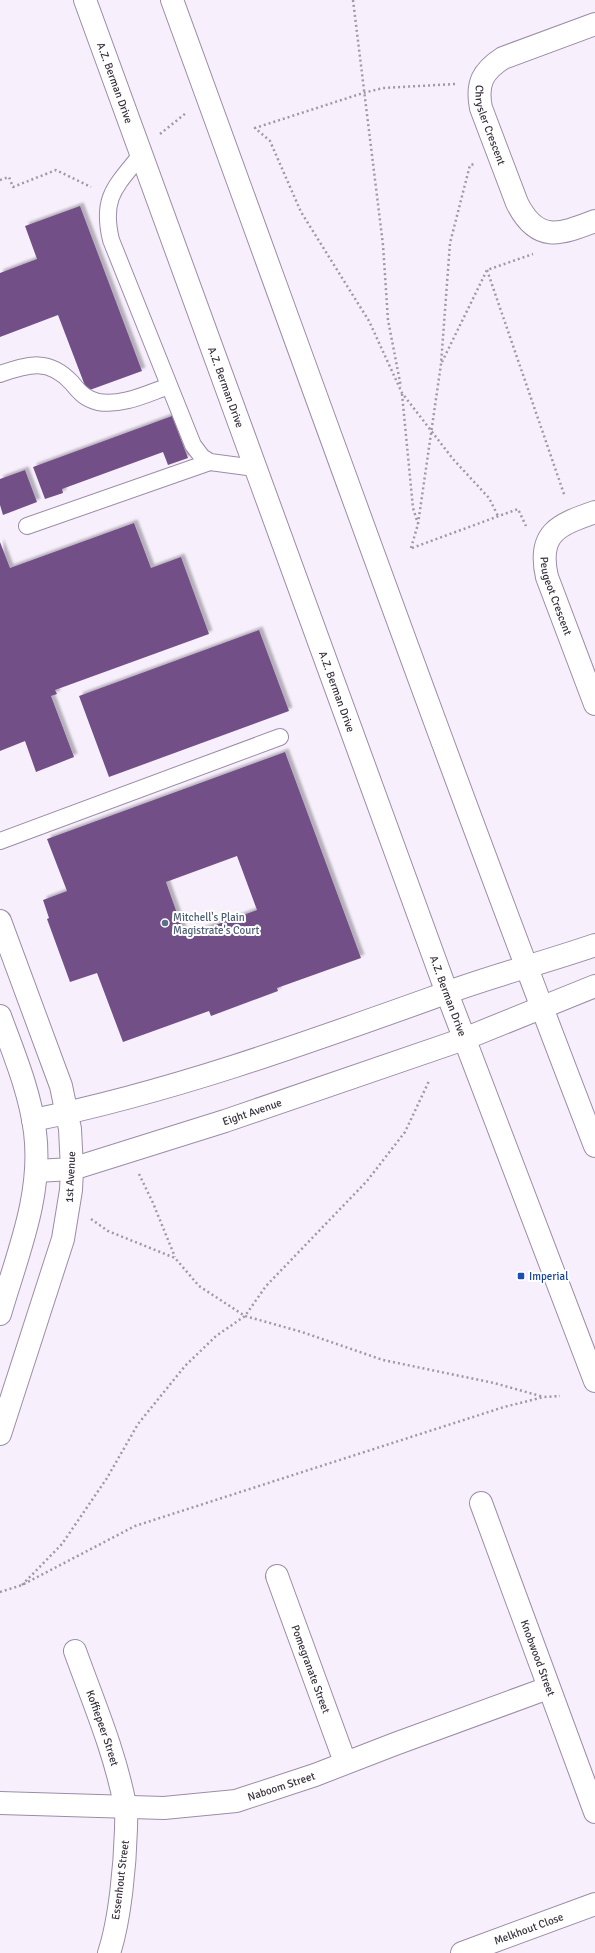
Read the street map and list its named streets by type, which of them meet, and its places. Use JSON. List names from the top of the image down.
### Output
{
  "streets": {
    "street": [
      "A.Z. Berman Drive",
      "Chrysler Crescent",
      "Peugeot Crescent",
      "Eight Avenue",
      "1st Avenue",
      "Knobwood Street",
      "Pomegranate Street",
      "Koffiepeer Street",
      "Naboom Street",
      "Essenhout Street",
      "Melkhout Close"
    ]
  },
  "crossings": [
    ["A.Z. Berman Drive", "Eight Avenue"],
    ["Eight Avenue", "1st Avenue"],
    ["Knobwood Street", "Naboom Street"],
    ["Pomegranate Street", "Naboom Street"],
    ["Koffiepeer Street", "Naboom Street"],
    ["Koffiepeer Street", "Essenhout Street"],
    ["Naboom Street", "Essenhout Street"]
  ],
  "places": {
    "other": ["Mitchell's Plain Magistrate's Court"],
    "transit": ["Imperial"]
  }
}
